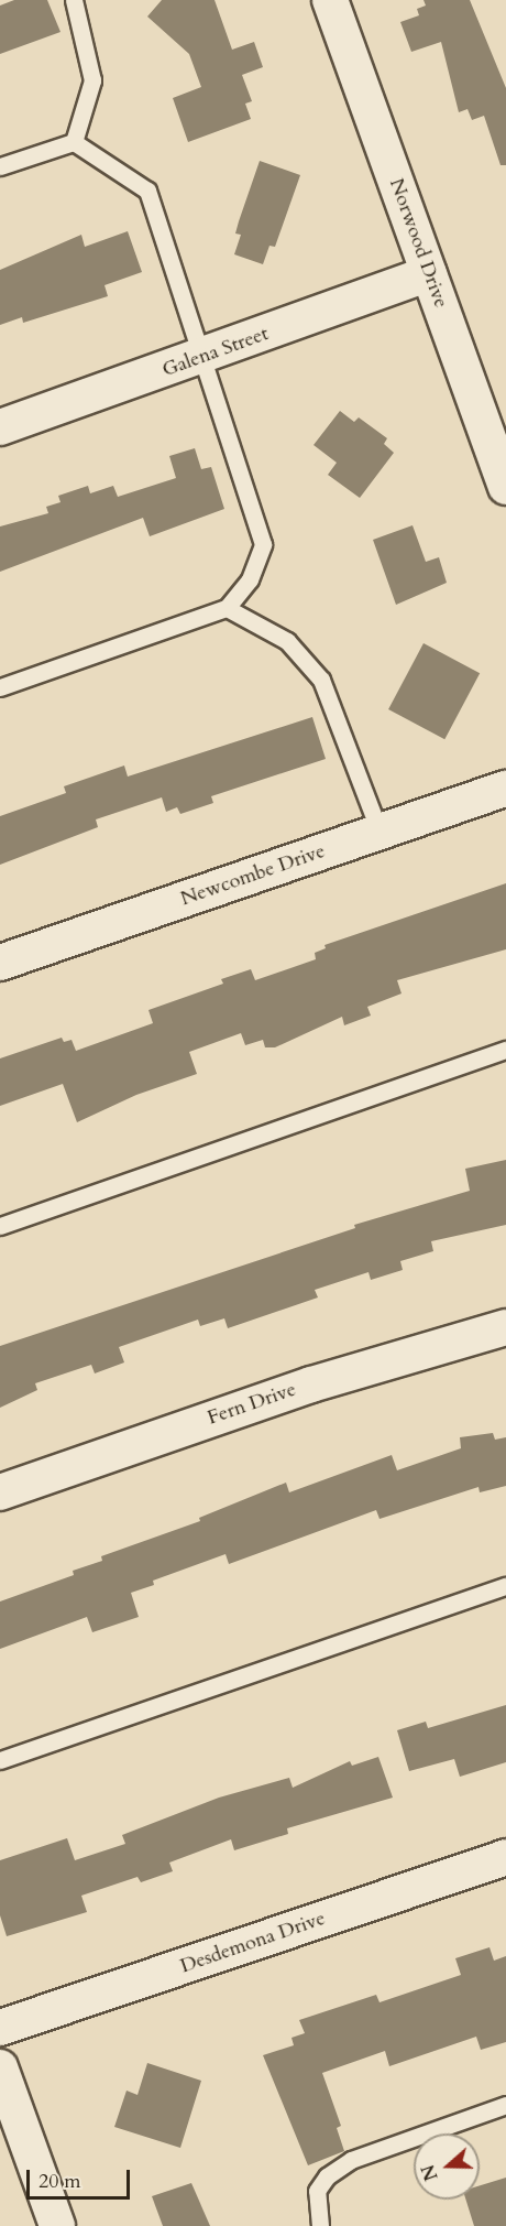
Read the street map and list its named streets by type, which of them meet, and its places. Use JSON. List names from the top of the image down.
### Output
{
  "streets": {
    "street": [
      "Norwood Drive",
      "Galena Street",
      "Newcombe Drive",
      "Fern Drive",
      "Desdemona Drive"
    ]
  },
  "crossings": [
    ["Norwood Drive", "Galena Street"]
  ],
  "scale_bar": "20 m",
  "north": "left"
}
